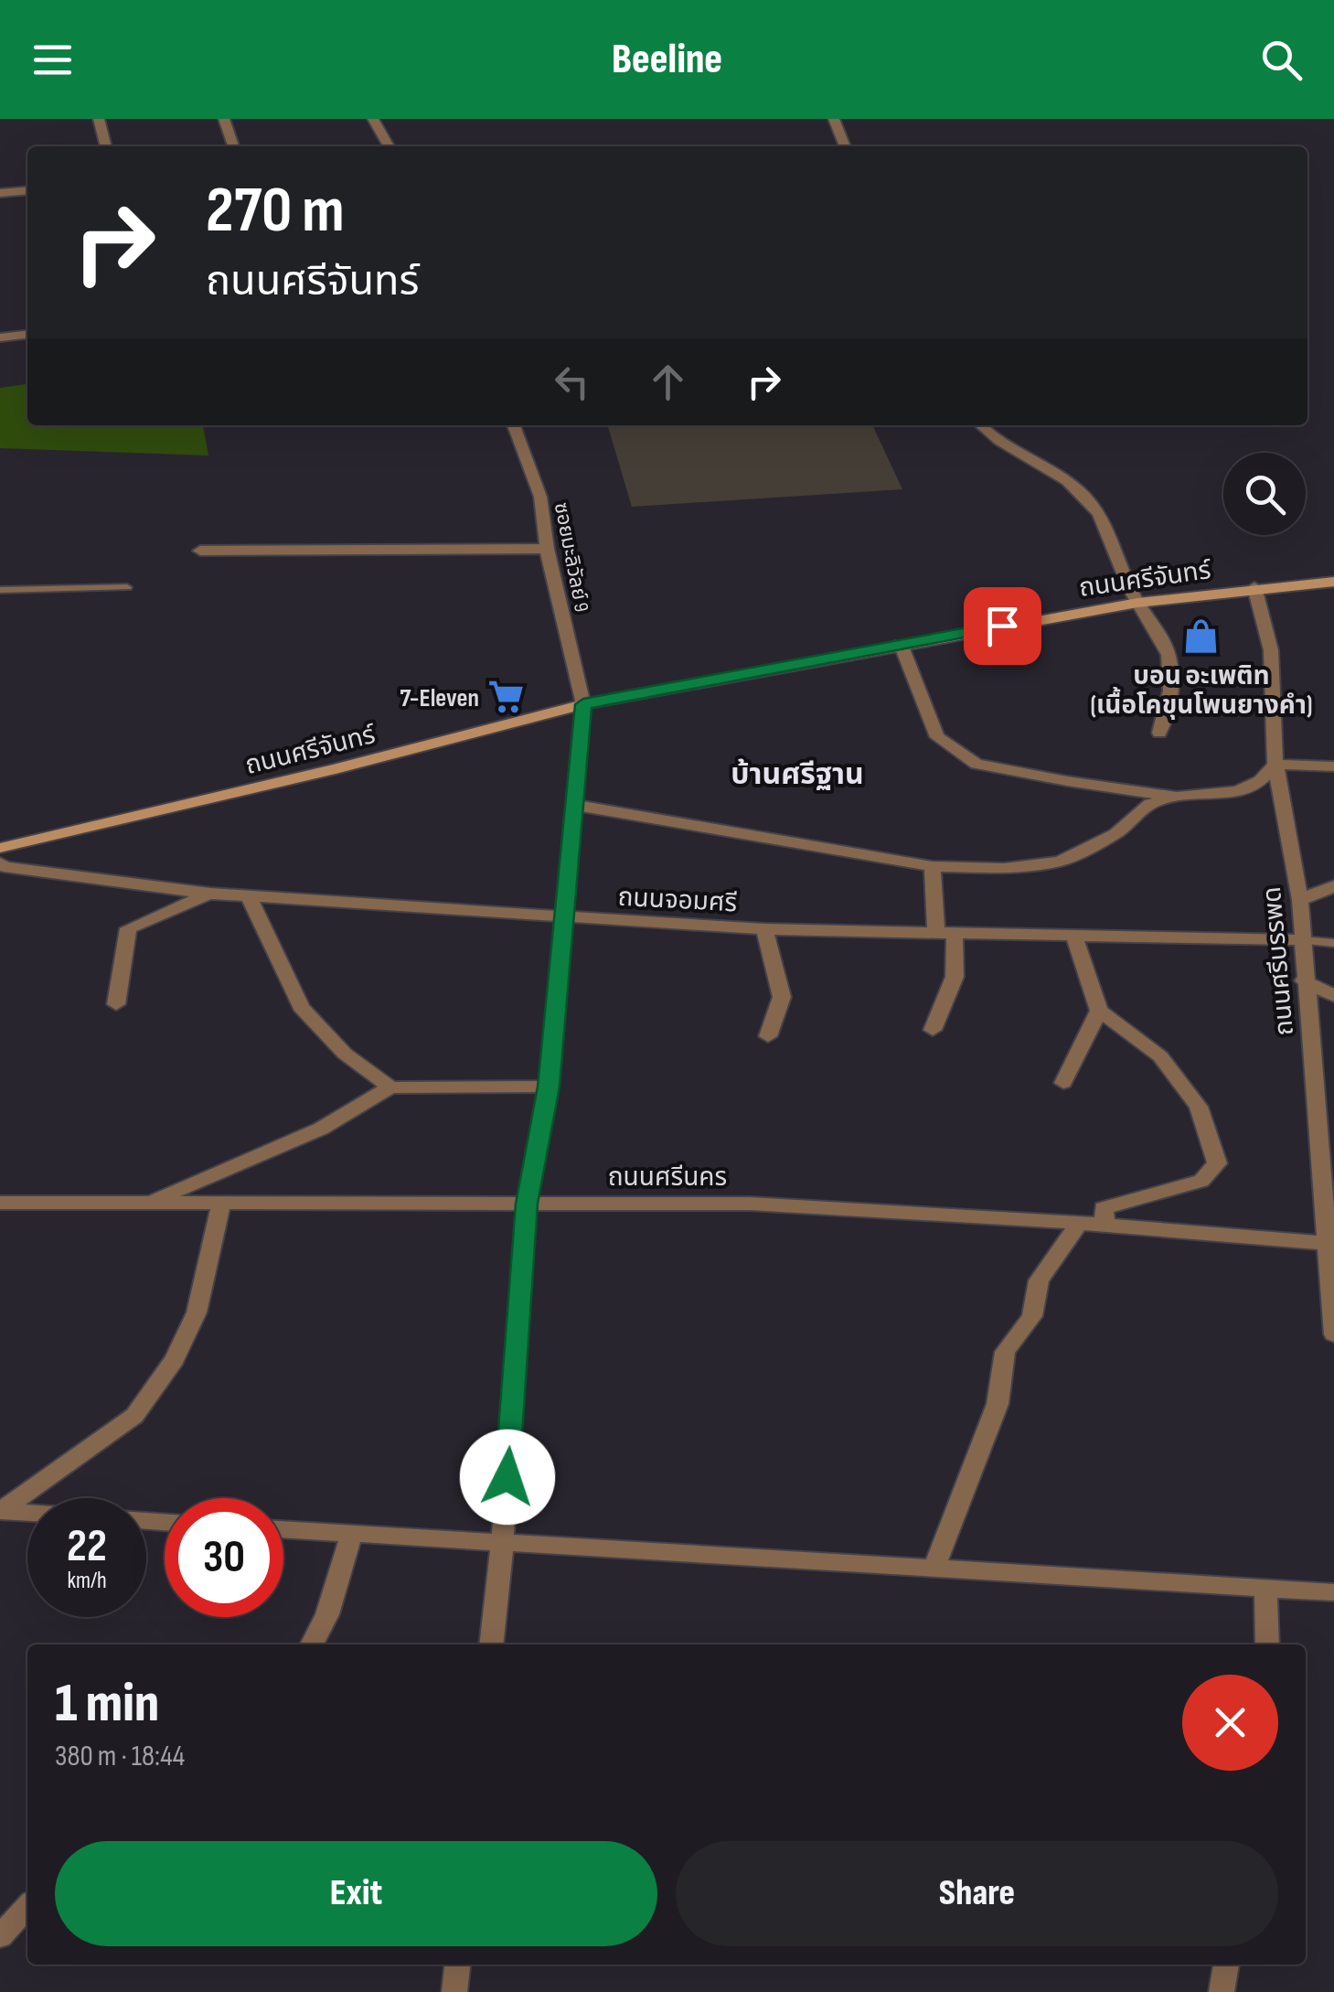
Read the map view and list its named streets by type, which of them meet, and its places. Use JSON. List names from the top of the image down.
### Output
{
  "streets": {
    "main road": ["ถนนศรีจันทร์"],
    "street": [
      "ซอยมะลิวัลย์ 9",
      "ถนนจอมศรี",
      "ถนนศรีบรรพด",
      "ถนนศรีนคร"
    ]
  },
  "crossings": [
    ["ซอยมะลิวัลย์ 9", "ถนนศรีจันทร์"],
    ["ซอยมะลิวัลย์ 9", "ถนนจอมศรี"],
    ["ซอยมะลิวัลย์ 9", "ถนนศรีนคร"],
    ["ถนนศรีจันทร์", "ถนนศรีบรรพด"],
    ["ถนนจอมศรี", "ถนนศรีบรรพด"],
    ["ถนนศรีบรรพด", "ถนนศรีนคร"]
  ],
  "districts": ["บ้านศรีฐาน"],
  "places": {
    "shop": ["บอน อะเพติท (เนื้อโคขุนโพนยางคำ)"],
    "supermarket": ["7-Eleven"]
  },
  "page": {
    "header": "Beeline",
    "turn": ["270 m", "ถนนศรีจันทร์"],
    "speed": "22 km/h",
    "limit": "30",
    "heading": ["1 min", "380 m · 18:44"],
    "buttons": ["Exit", "Share"]
  }
}
